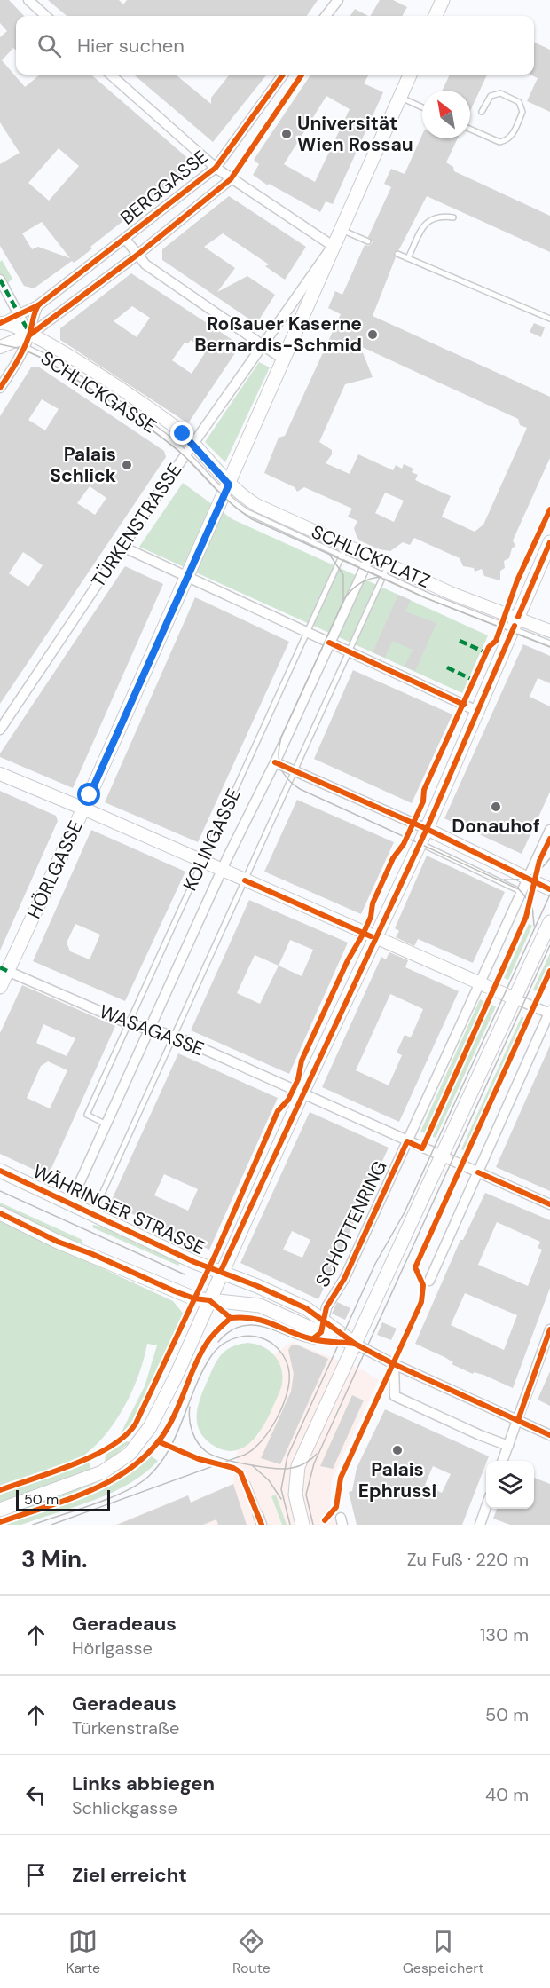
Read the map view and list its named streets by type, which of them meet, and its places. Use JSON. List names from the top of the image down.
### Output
{
  "streets": {
    "main road": ["TÜRKENSTRASSE", "HÖRLGASSE", "WÄHRINGER STRASSE"],
    "street": [
      "BERGGASSE",
      "SCHLICKGASSE",
      "SCHLICKPLATZ",
      "KOLINGASSE",
      "WASAGASSE",
      "SCHOTTENRING"
    ]
  },
  "crossings": [
    ["BERGGASSE", "SCHLICKGASSE"],
    ["SCHLICKGASSE", "TÜRKENSTRASSE"],
    ["SCHLICKGASSE", "SCHLICKPLATZ"],
    ["TÜRKENSTRASSE", "SCHLICKPLATZ"],
    ["TÜRKENSTRASSE", "HÖRLGASSE"],
    ["SCHLICKPLATZ", "KOLINGASSE"],
    ["KOLINGASSE", "WASAGASSE"],
    ["KOLINGASSE", "WÄHRINGER STRASSE"],
    ["HÖRLGASSE", "WASAGASSE"],
    ["WASAGASSE", "SCHOTTENRING"],
    ["WÄHRINGER STRASSE", "SCHOTTENRING"]
  ],
  "places": [
    "Universität Wien Rossau",
    "Roßauer Kaserne Bernardis-Schmid",
    "Palais Schlick",
    "Donauhof",
    "Palais Ephrussi"
  ],
  "scale_bar": "50 m",
  "north": "top left",
  "page": {
    "search": "Hier suchen",
    "scale": "50 m",
    "heading": ["3 Min.", "Zu Fuß · 220 m"],
    "list": [
      ["Geradeaus", "Hörlgasse", "130 m"],
      ["Geradeaus", "Türkenstraße", "50 m"],
      ["Links abbiegen", "Schlickgasse", "40 m"],
      "Ziel erreicht"
    ],
    "nav": ["Karte", "Route", "Gespeichert"]
  }
}
